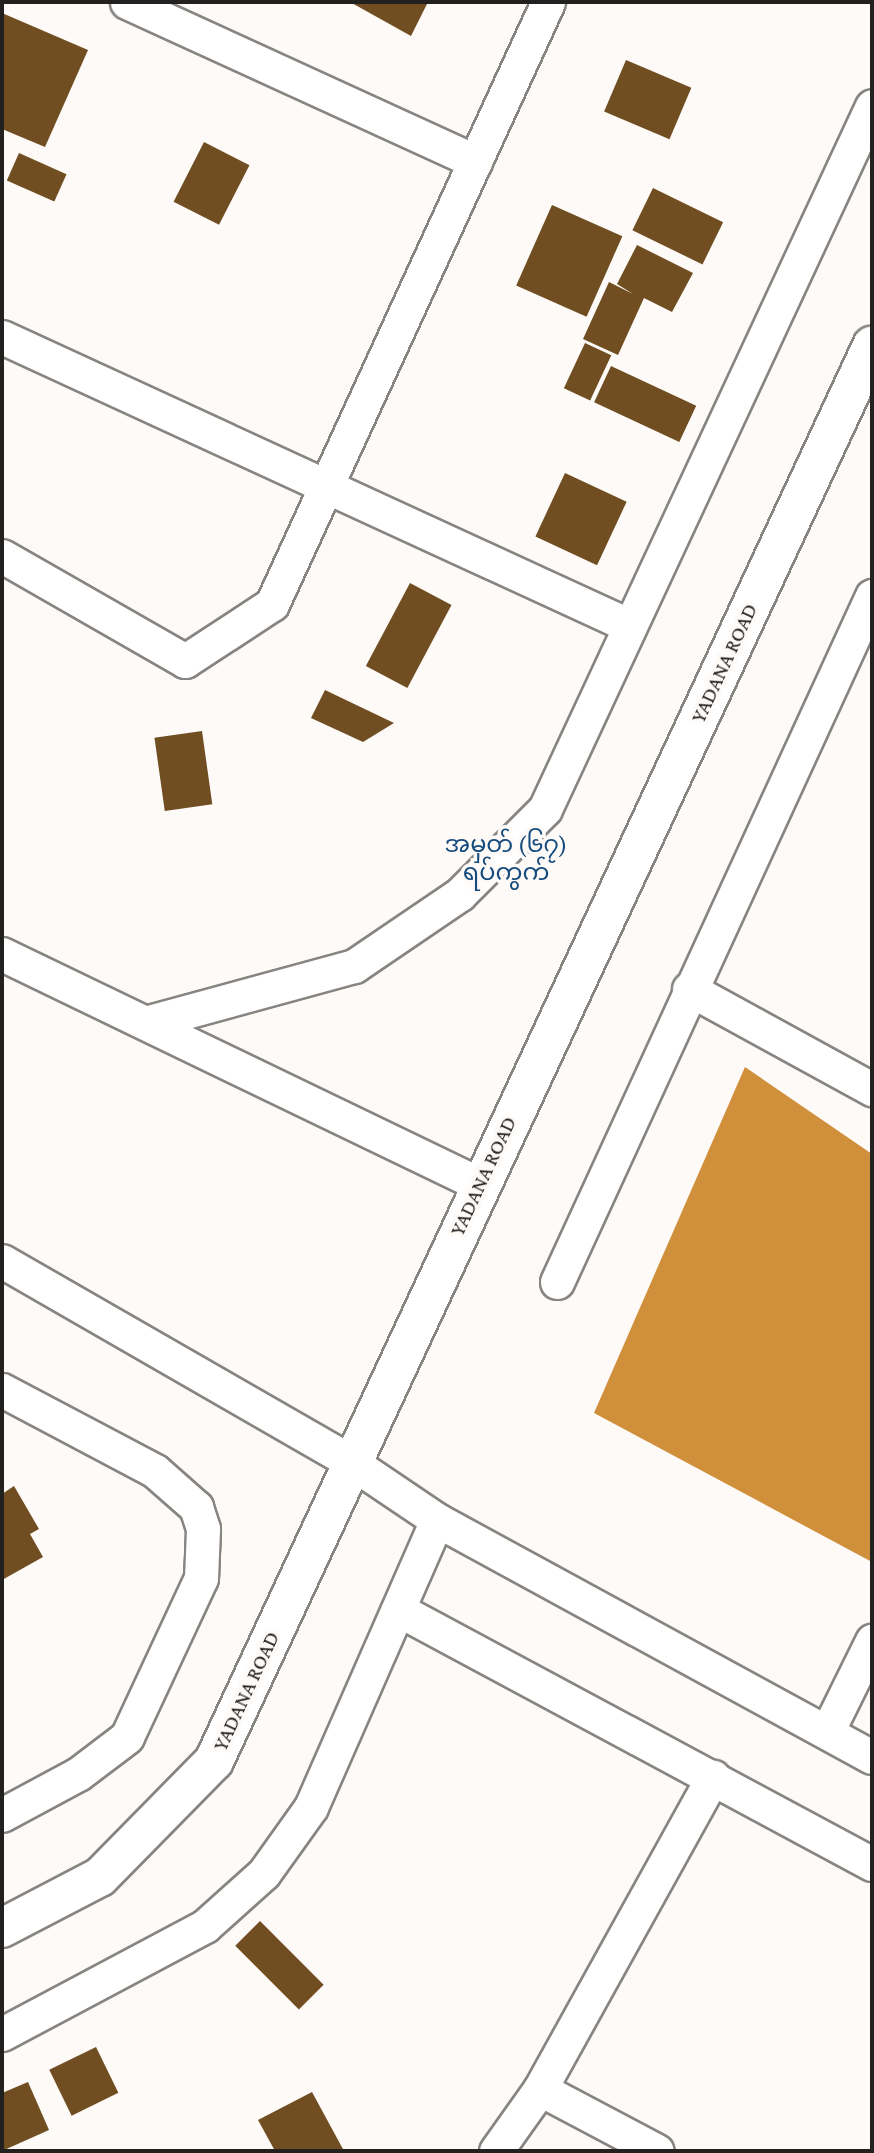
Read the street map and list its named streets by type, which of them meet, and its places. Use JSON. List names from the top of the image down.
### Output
{
  "streets": {
    "main road": ["YADANA ROAD"]
  },
  "districts": ["အမှတ် (၆၇) ရပ်ကွက်"]
}
